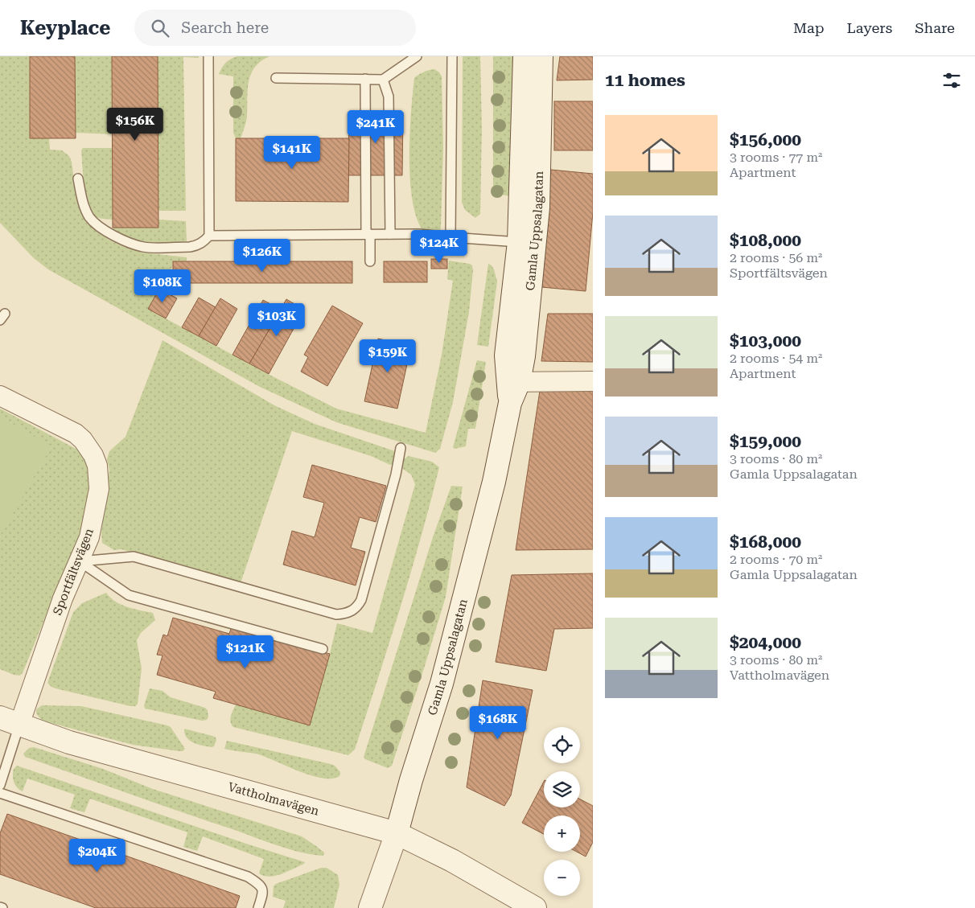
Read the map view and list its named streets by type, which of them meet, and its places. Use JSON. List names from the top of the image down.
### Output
{
  "streets": {
    "main road": ["Gamla Uppsalagatan", "Vattholmavägen"],
    "street": ["Sportfältsvägen"]
  },
  "crossings": [
    ["Gamla Uppsalagatan", "Vattholmavägen"],
    ["Sportfältsvägen", "Vattholmavägen"]
  ],
  "page": {
    "header": "Keyplace",
    "search": "Search here",
    "nav": ["Map", "Layers", "Share"],
    "heading": "11 homes",
    "list": [
      {
        "name": "$156,000",
        "note": "3 rooms · 77 m² · Apartment"
      },
      {
        "name": "$108,000",
        "note": "2 rooms · 56 m² · Sportfältsvägen"
      },
      {
        "name": "$103,000",
        "note": "2 rooms · 54 m² · Apartment"
      },
      {
        "name": "$159,000",
        "note": "3 rooms · 80 m² · Gamla Uppsalagatan"
      },
      {
        "name": "$168,000",
        "note": "2 rooms · 70 m² · Gamla Uppsalagatan"
      },
      {
        "name": "$204,000",
        "note": "3 rooms · 80 m² · Vattholmavägen"
      }
    ],
    "price": [
      "$156K",
      "$241K",
      "$141K",
      "$124K",
      "$126K",
      "$108K",
      "$103K",
      "$159K",
      "$121K",
      "$168K",
      "$204K"
    ],
    "map_buttons": ["+", "−"]
  }
}
